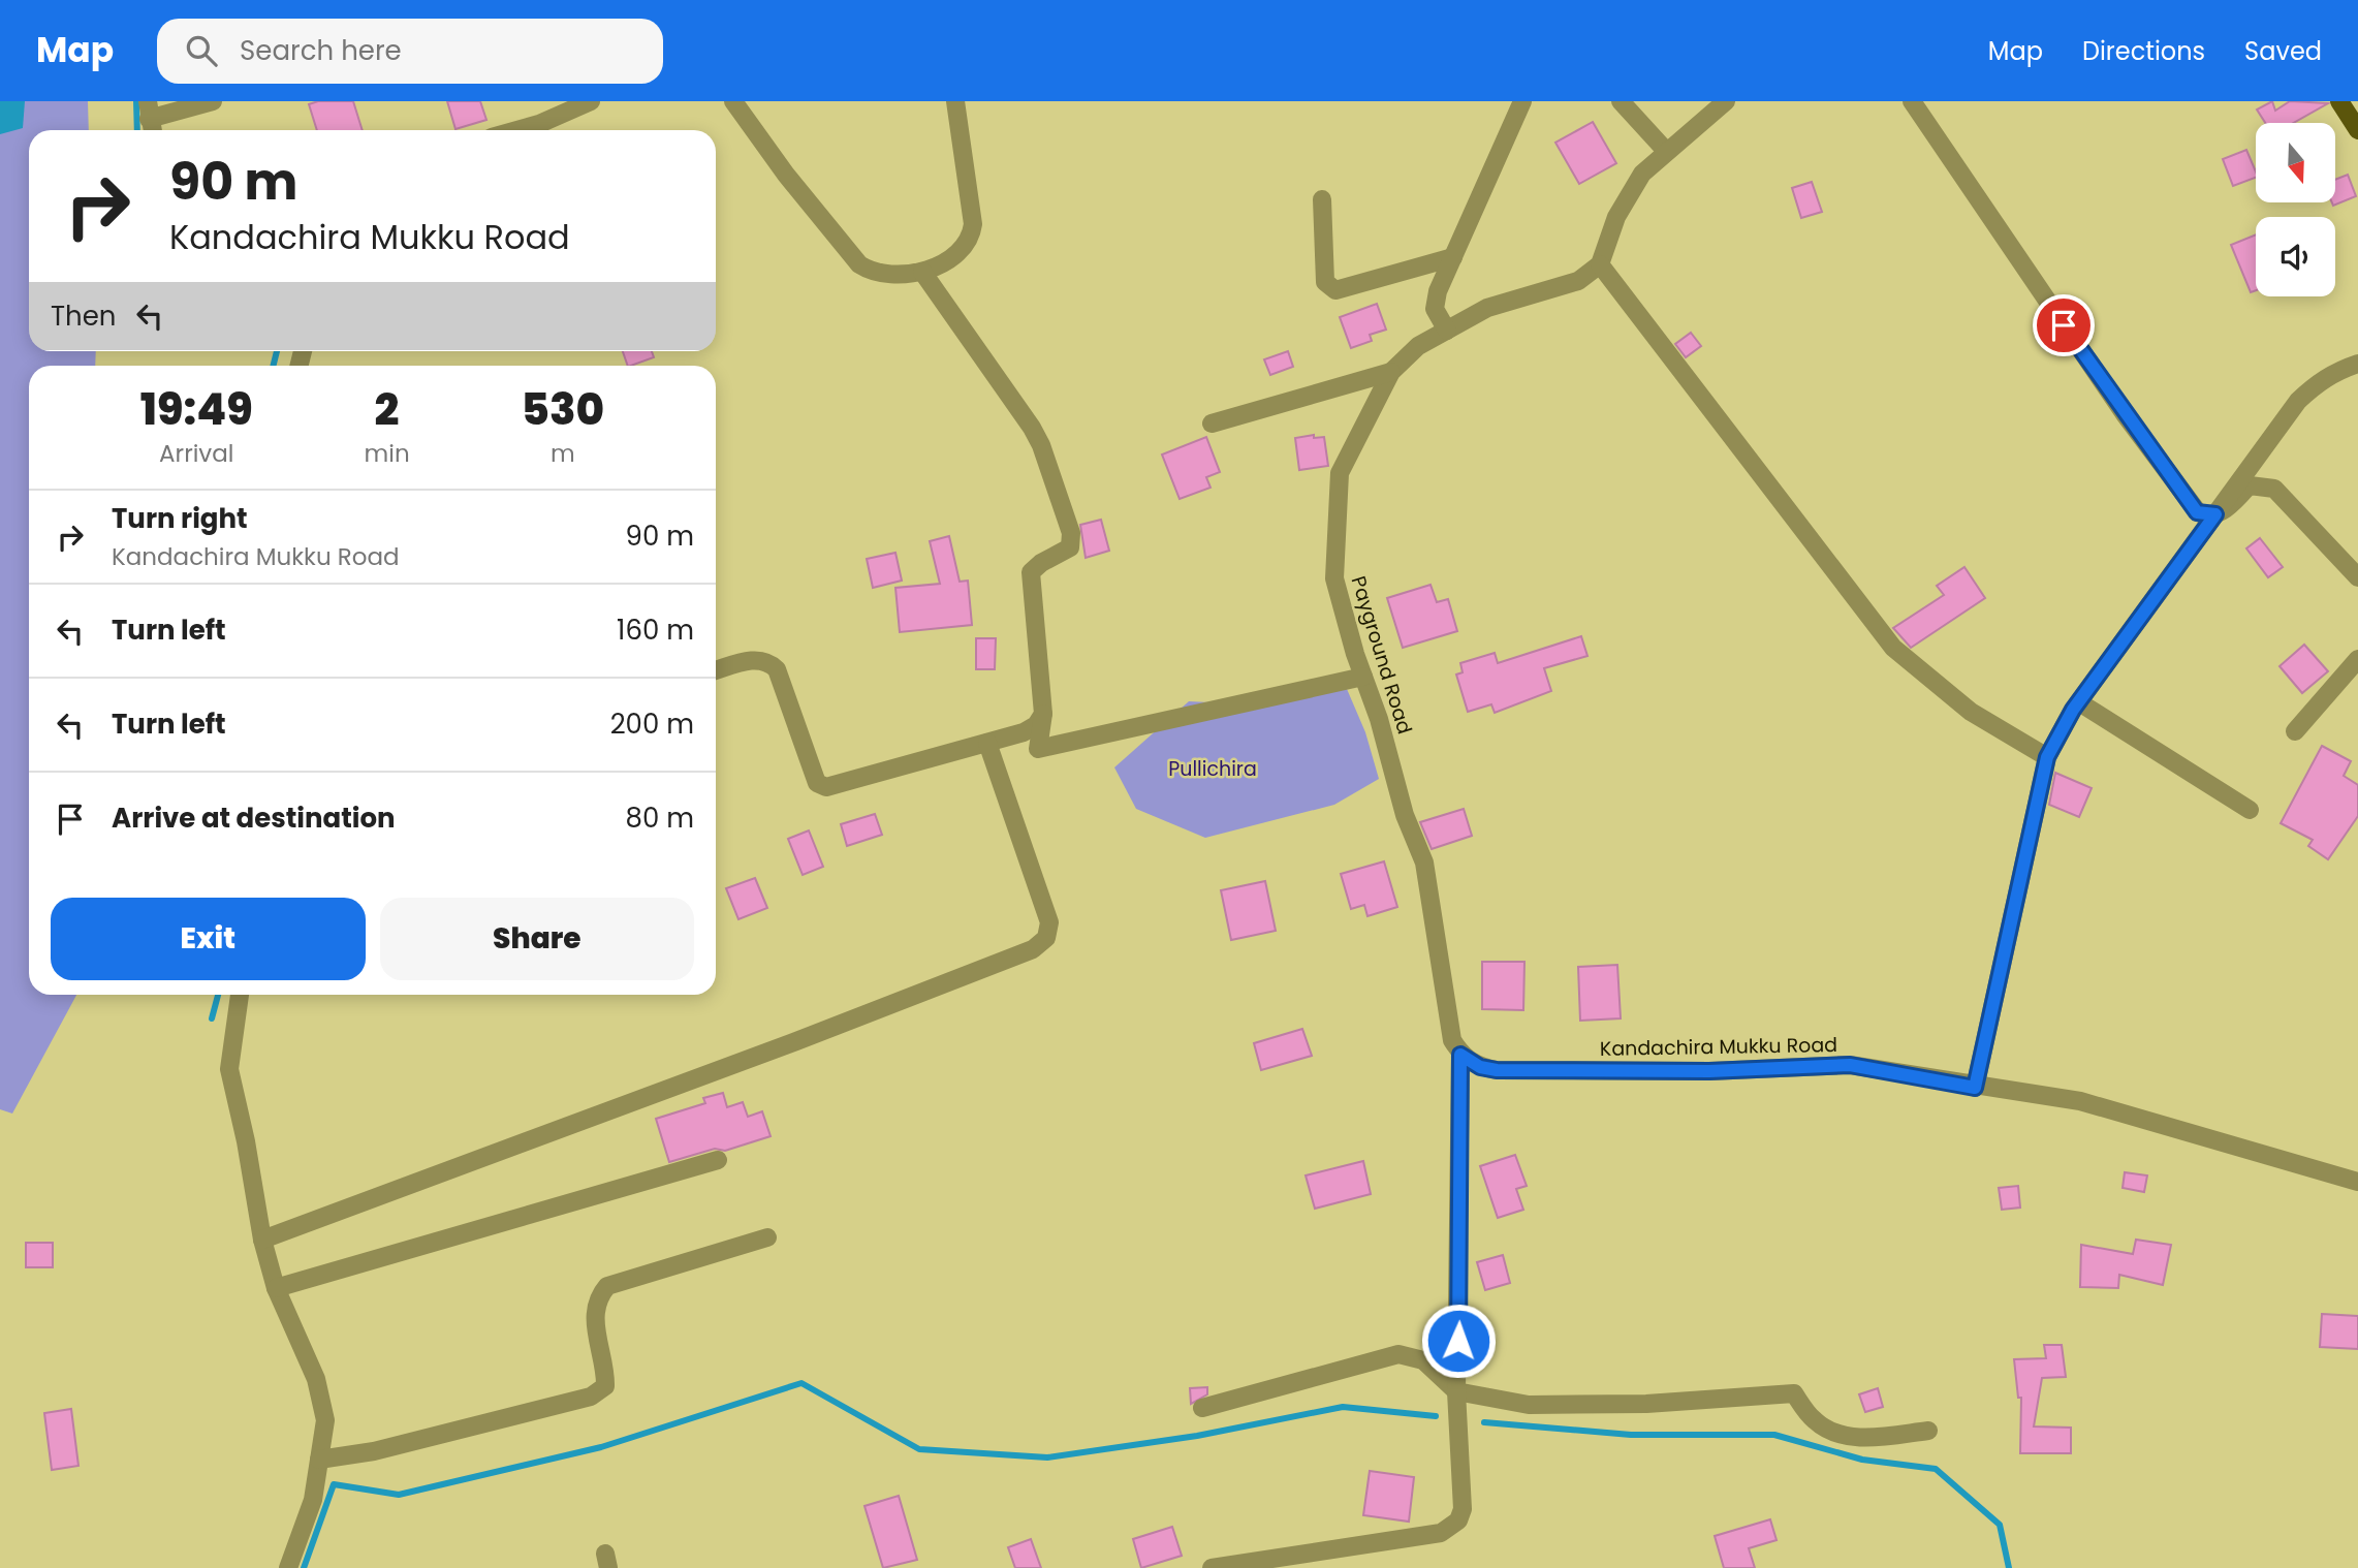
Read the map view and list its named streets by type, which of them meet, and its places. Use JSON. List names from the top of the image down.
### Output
{
  "streets": {
    "street": ["Payground Road", "Kandachira Mukku Road"]
  },
  "crossings": [
    ["Payground Road", "Kandachira Mukku Road"]
  ],
  "parks": ["Pullichira"],
  "north": "bottom",
  "page": {
    "header": "Map",
    "search": "Search here",
    "nav": ["Map", "Directions", "Saved"],
    "turn": ["90 m", "Kandachira Mukku Road"],
    "then": "Then",
    "eta": [
      "19:49",
      "Arrival",
      "2",
      "min",
      "530",
      "m"
    ],
    "list": [
      {
        "name": "Turn right",
        "note": "Kandachira Mukku Road",
        "value": "90 m"
      },
      {
        "name": "Turn left",
        "value": "160 m"
      },
      {
        "name": "Turn left",
        "value": "200 m"
      },
      {
        "name": "Arrive at destination",
        "value": "80 m"
      }
    ],
    "buttons": ["Exit", "Share"]
  }
}
